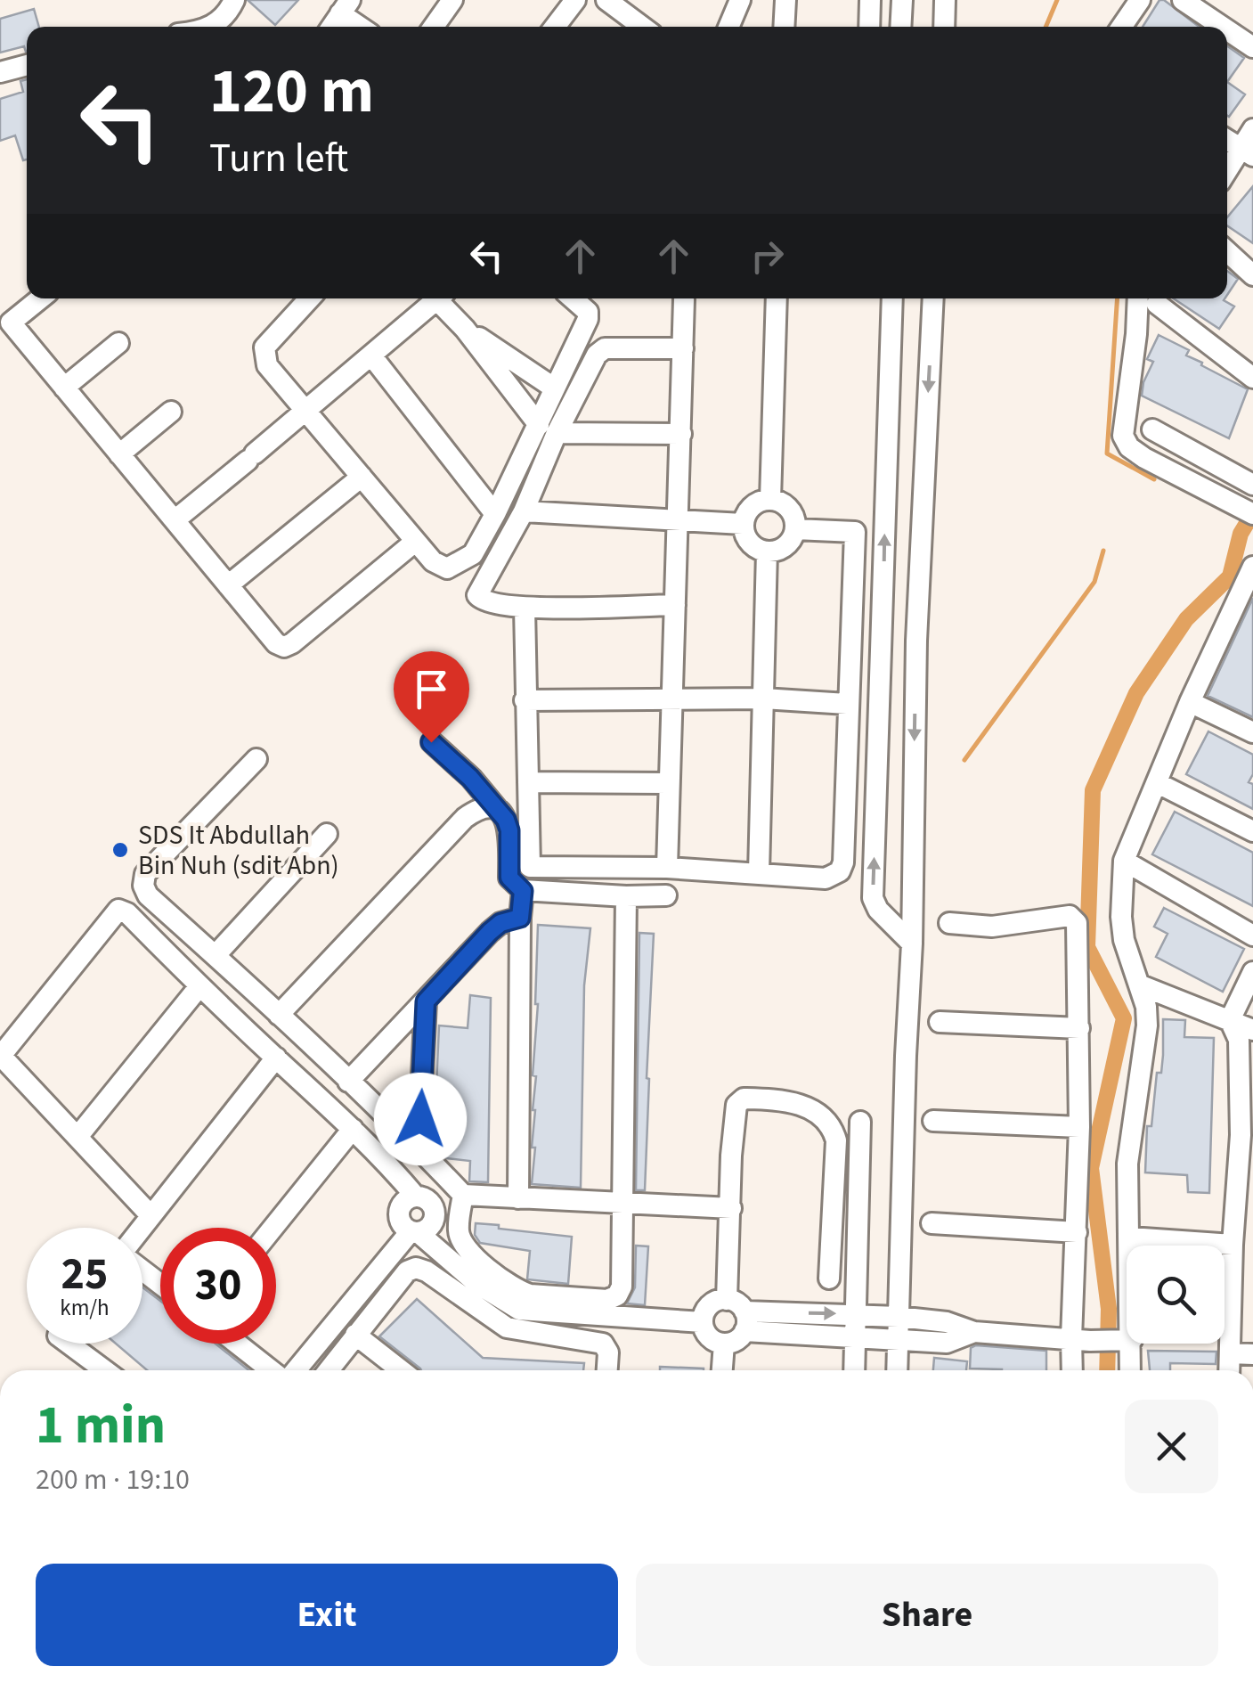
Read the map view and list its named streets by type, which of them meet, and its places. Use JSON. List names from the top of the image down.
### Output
{
  "places": ["SDS It Abdullah Bin Nuh (sdit Abn)"],
  "page": {
    "turn": ["120 m", "Turn left"],
    "speed": "25 km/h",
    "limit": "30",
    "heading": ["1 min", "200 m · 19:10"],
    "buttons": ["Exit", "Share"]
  }
}
